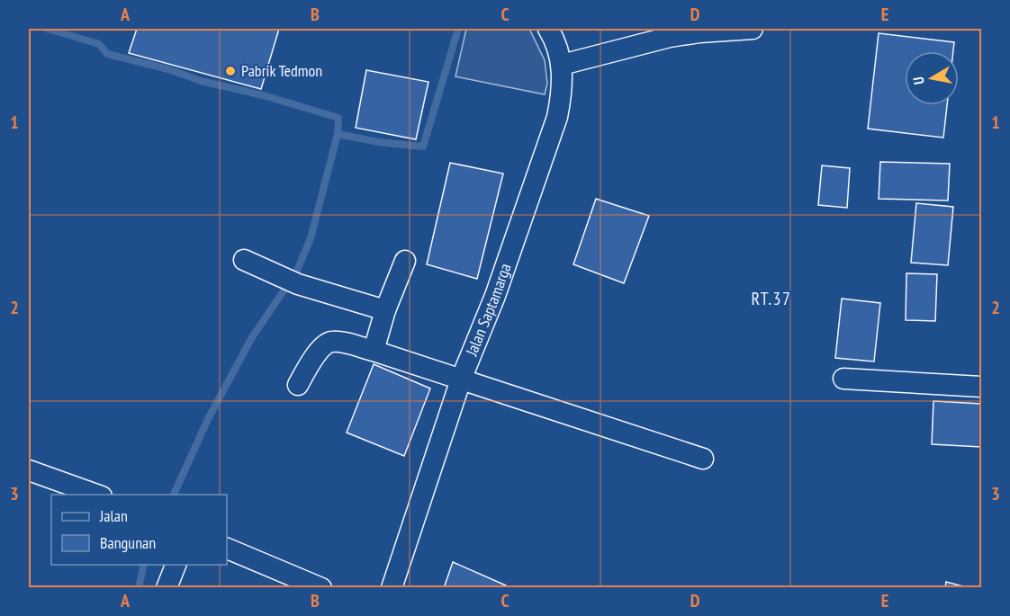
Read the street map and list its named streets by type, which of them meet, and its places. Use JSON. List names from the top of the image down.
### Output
{
  "streets": {
    "street": ["Jalan Saptamarga"]
  },
  "districts": ["RT.37"],
  "places": ["Pabrik Tedmon"],
  "legend": ["Jalan", "Bangunan"],
  "north": "left",
  "grid": {
    "columns": [
      "A",
      "B",
      "C",
      "D",
      "E"
    ],
    "rows": ["1", "2", "3"]
  }
}
